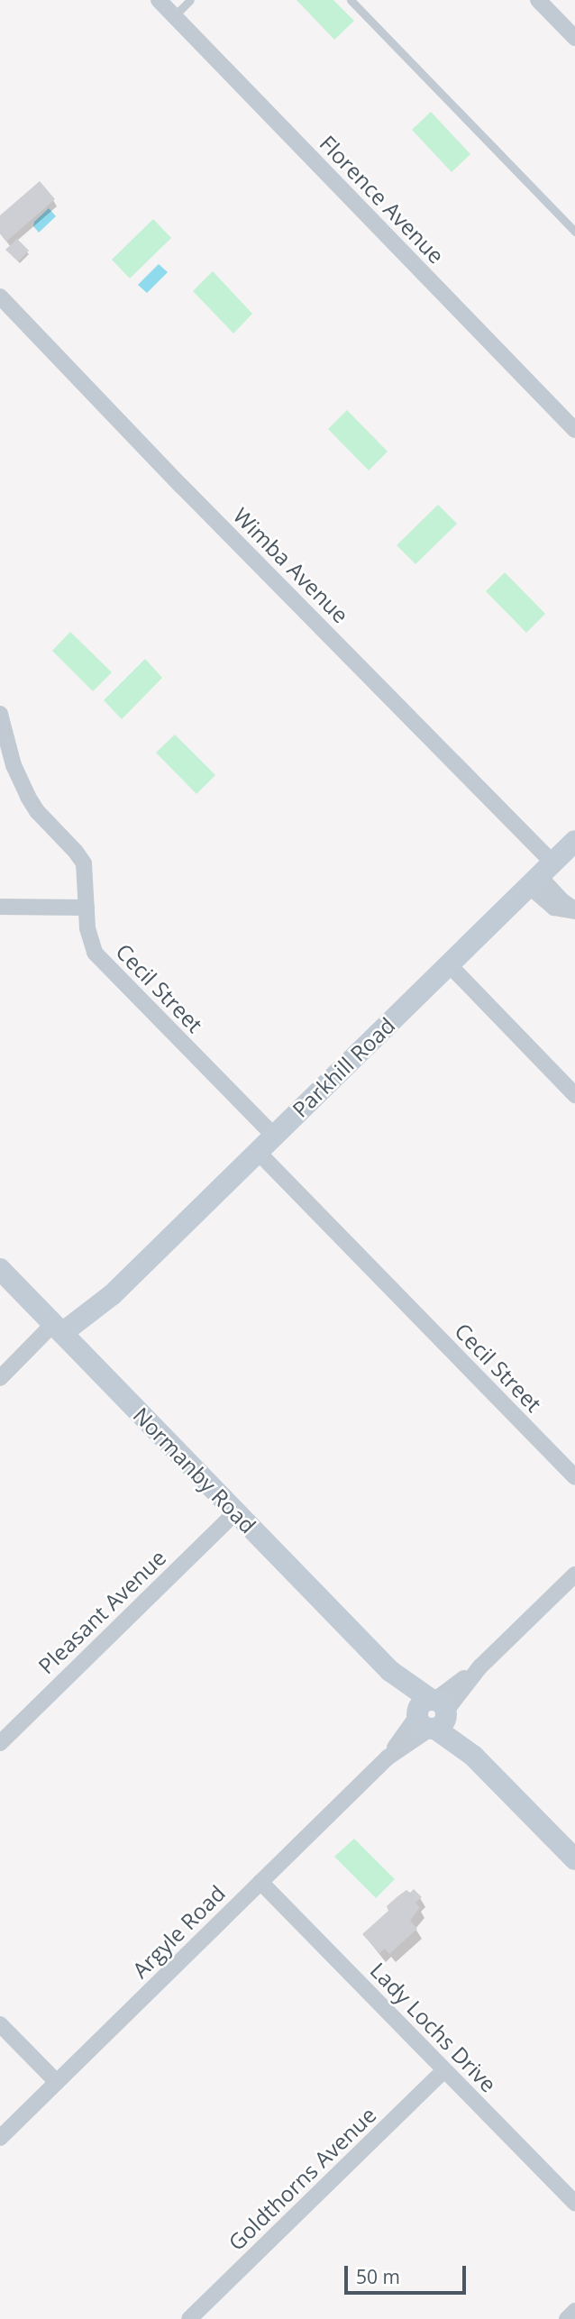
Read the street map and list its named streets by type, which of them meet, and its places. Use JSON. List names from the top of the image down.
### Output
{
  "streets": {
    "street": [
      "Florence Avenue",
      "Wimba Avenue",
      "Cecil Street",
      "Parkhill Road",
      "Normanby Road",
      "Pleasant Avenue",
      "Argyle Road",
      "Lady Lochs Drive",
      "Goldthorns Avenue"
    ]
  },
  "crossings": [
    ["Wimba Avenue", "Parkhill Road"],
    ["Cecil Street", "Parkhill Road"],
    ["Parkhill Road", "Normanby Road"],
    ["Normanby Road", "Pleasant Avenue"],
    ["Normanby Road", "Argyle Road"],
    ["Argyle Road", "Lady Lochs Drive"],
    ["Lady Lochs Drive", "Goldthorns Avenue"]
  ],
  "scale_bar": "50 m"
}
